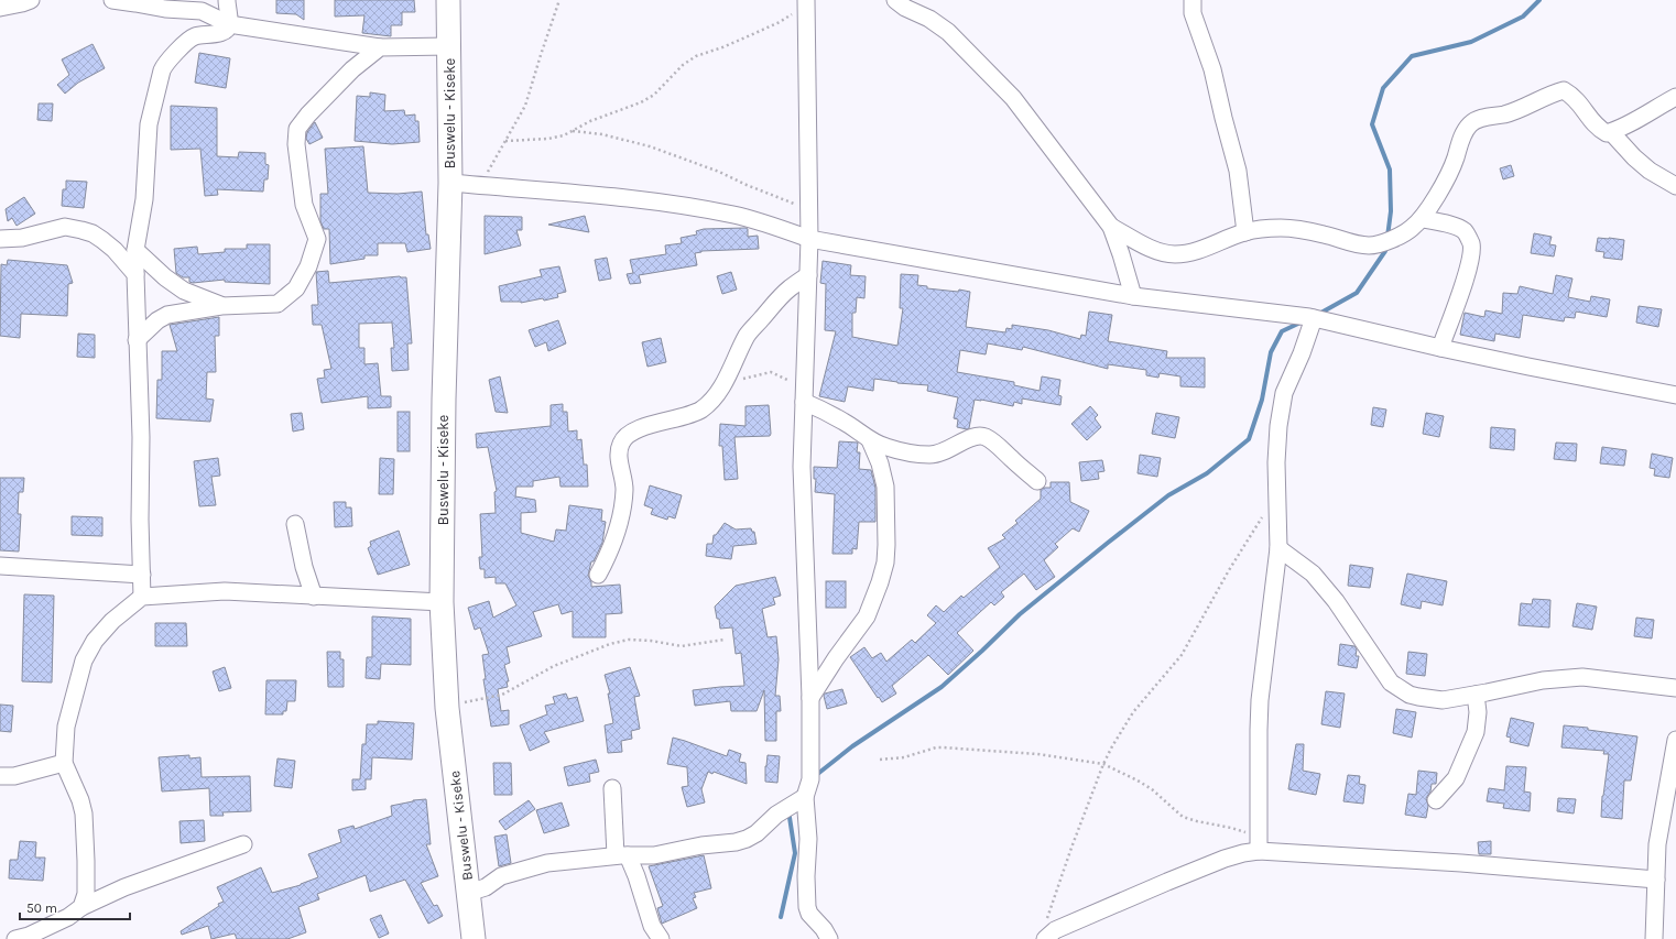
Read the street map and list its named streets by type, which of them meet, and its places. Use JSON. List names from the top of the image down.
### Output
{
  "streets": {
    "main road": ["Buswelu - Kiseke"]
  },
  "scale_bar": "50 m"
}
